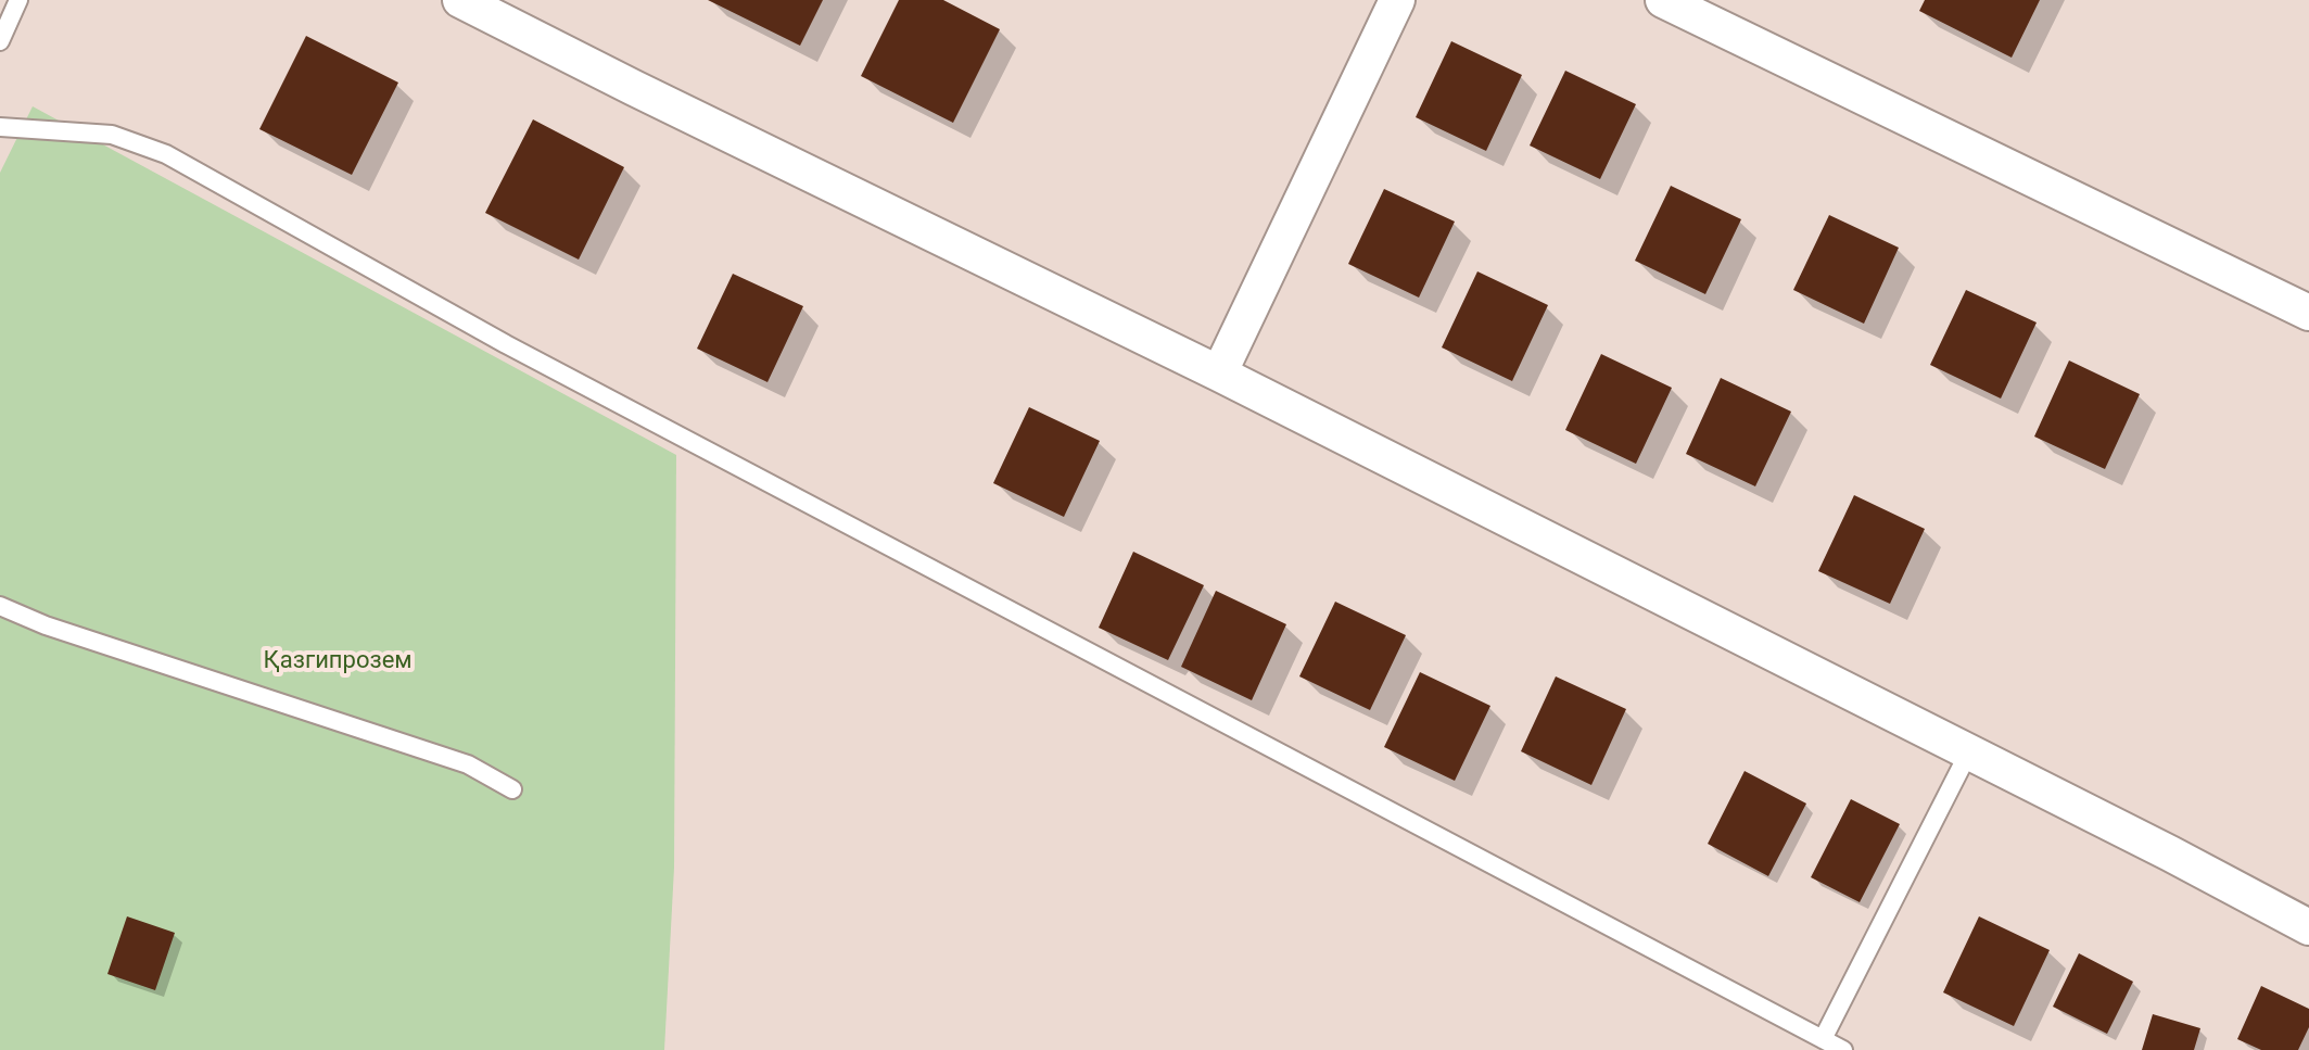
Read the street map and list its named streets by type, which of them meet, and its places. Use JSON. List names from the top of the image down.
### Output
{
  "parks": ["Қазгипрозем"]
}
